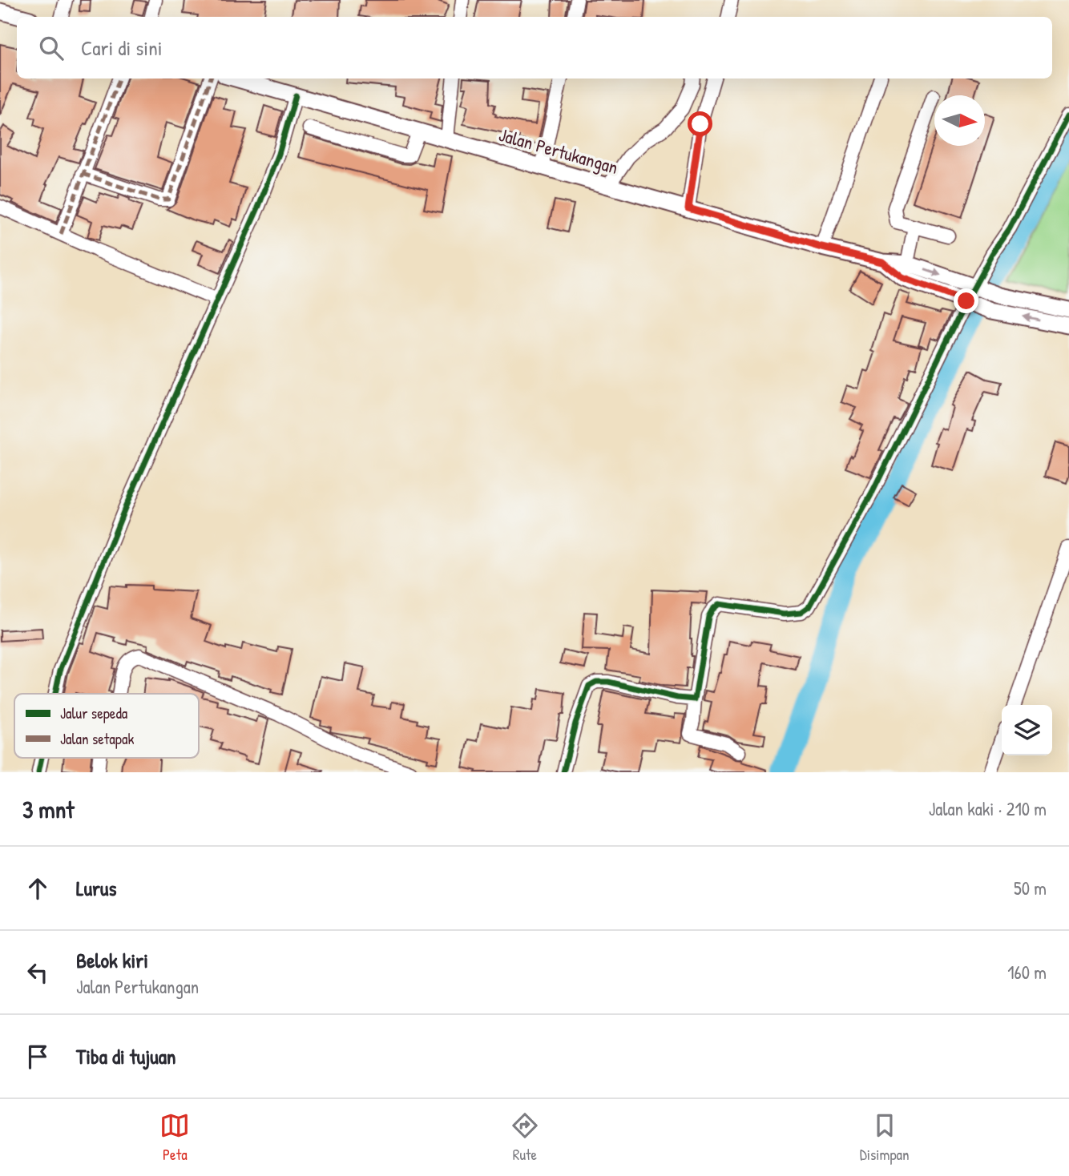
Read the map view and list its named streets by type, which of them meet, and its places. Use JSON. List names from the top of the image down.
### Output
{
  "streets": {
    "main road": ["Jalan Pertukangan"]
  },
  "legend": ["Jalur sepeda", "Jalan setapak"],
  "north": "right",
  "page": {
    "search": "Cari di sini",
    "heading": ["3 mnt", "Jalan kaki · 210 m"],
    "list": [
      ["Lurus", "50 m"],
      ["Belok kiri", "Jalan Pertukangan", "160 m"],
      "Tiba di tujuan"
    ],
    "nav": ["Peta", "Rute", "Disimpan"]
  }
}
